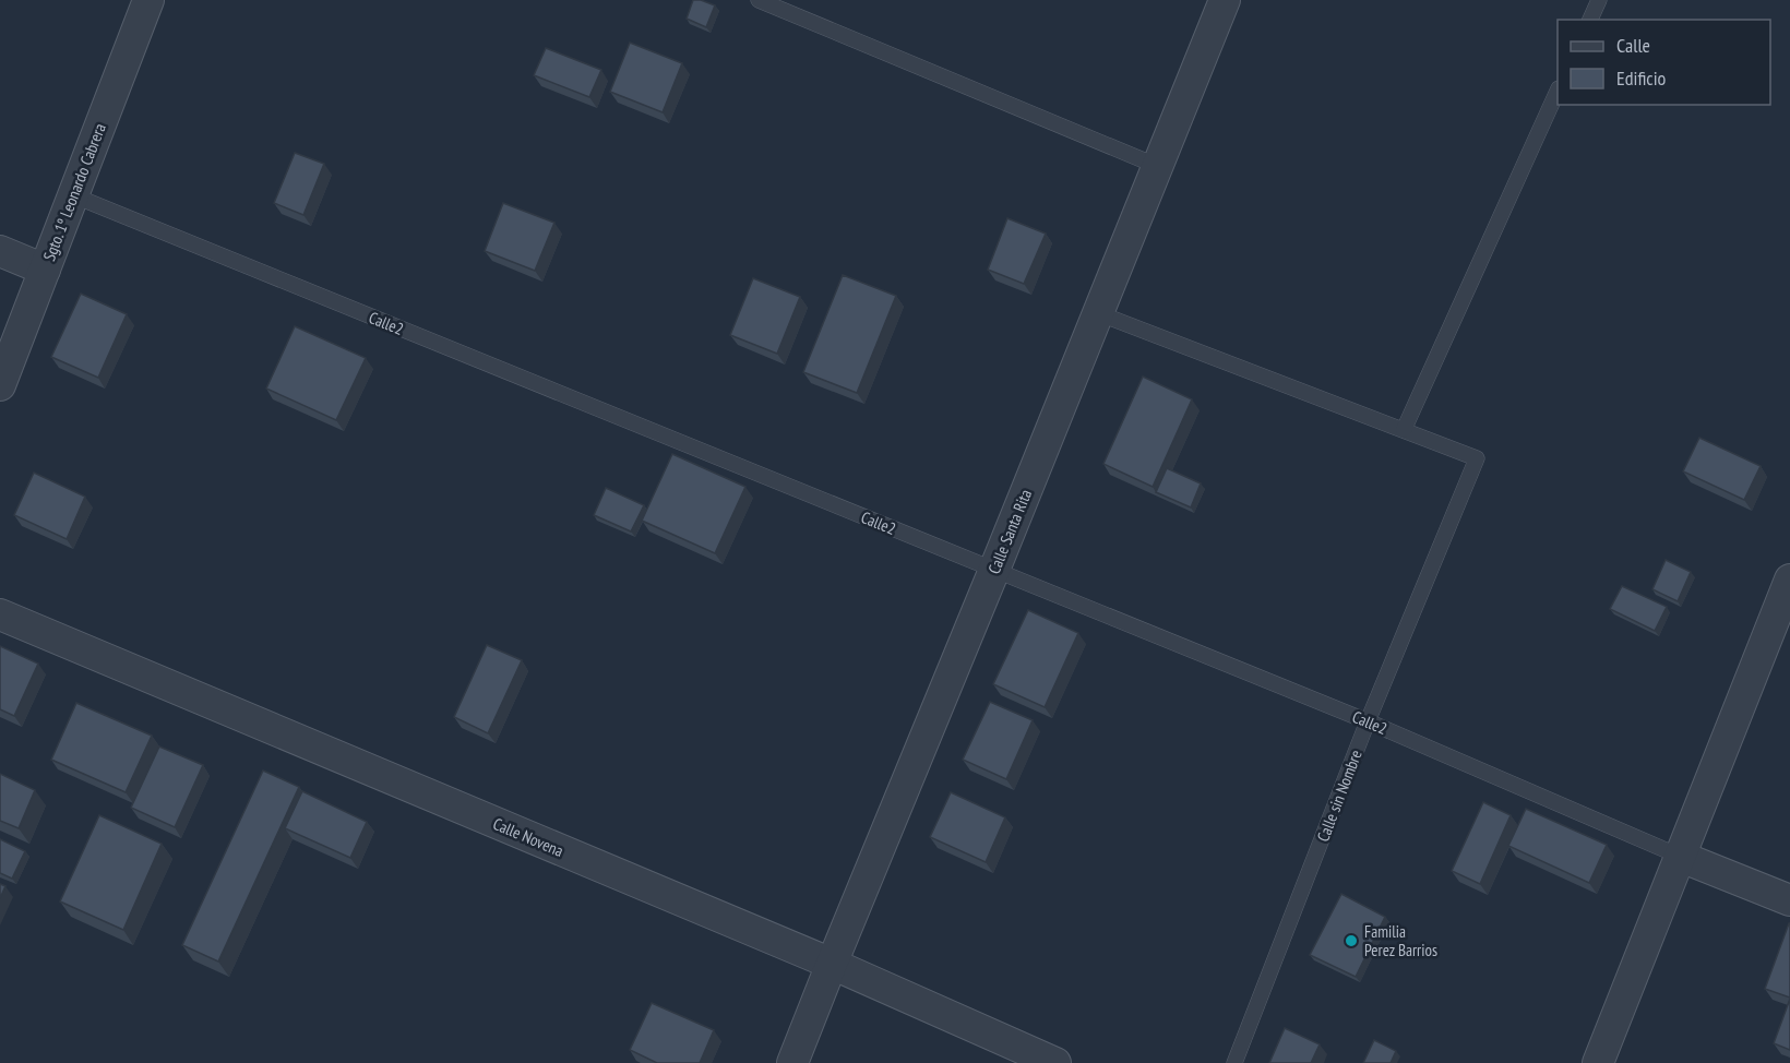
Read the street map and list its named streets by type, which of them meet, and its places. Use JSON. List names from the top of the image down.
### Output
{
  "streets": {
    "street": ["Sgto. 1º Leonardo Cabrera", "Calle Santa Rita", "Calle Novena"],
    "lane": ["Calle2", "Calle sin Nombre"]
  },
  "crossings": [
    ["Sgto. 1º Leonardo Cabrera", "Calle2"],
    ["Calle2", "Calle Santa Rita"],
    ["Calle2", "Calle sin Nombre"],
    ["Calle Santa Rita", "Calle Novena"]
  ],
  "places": ["Familia Perez Barrios"],
  "legend": ["Calle", "Edificio"]
}
